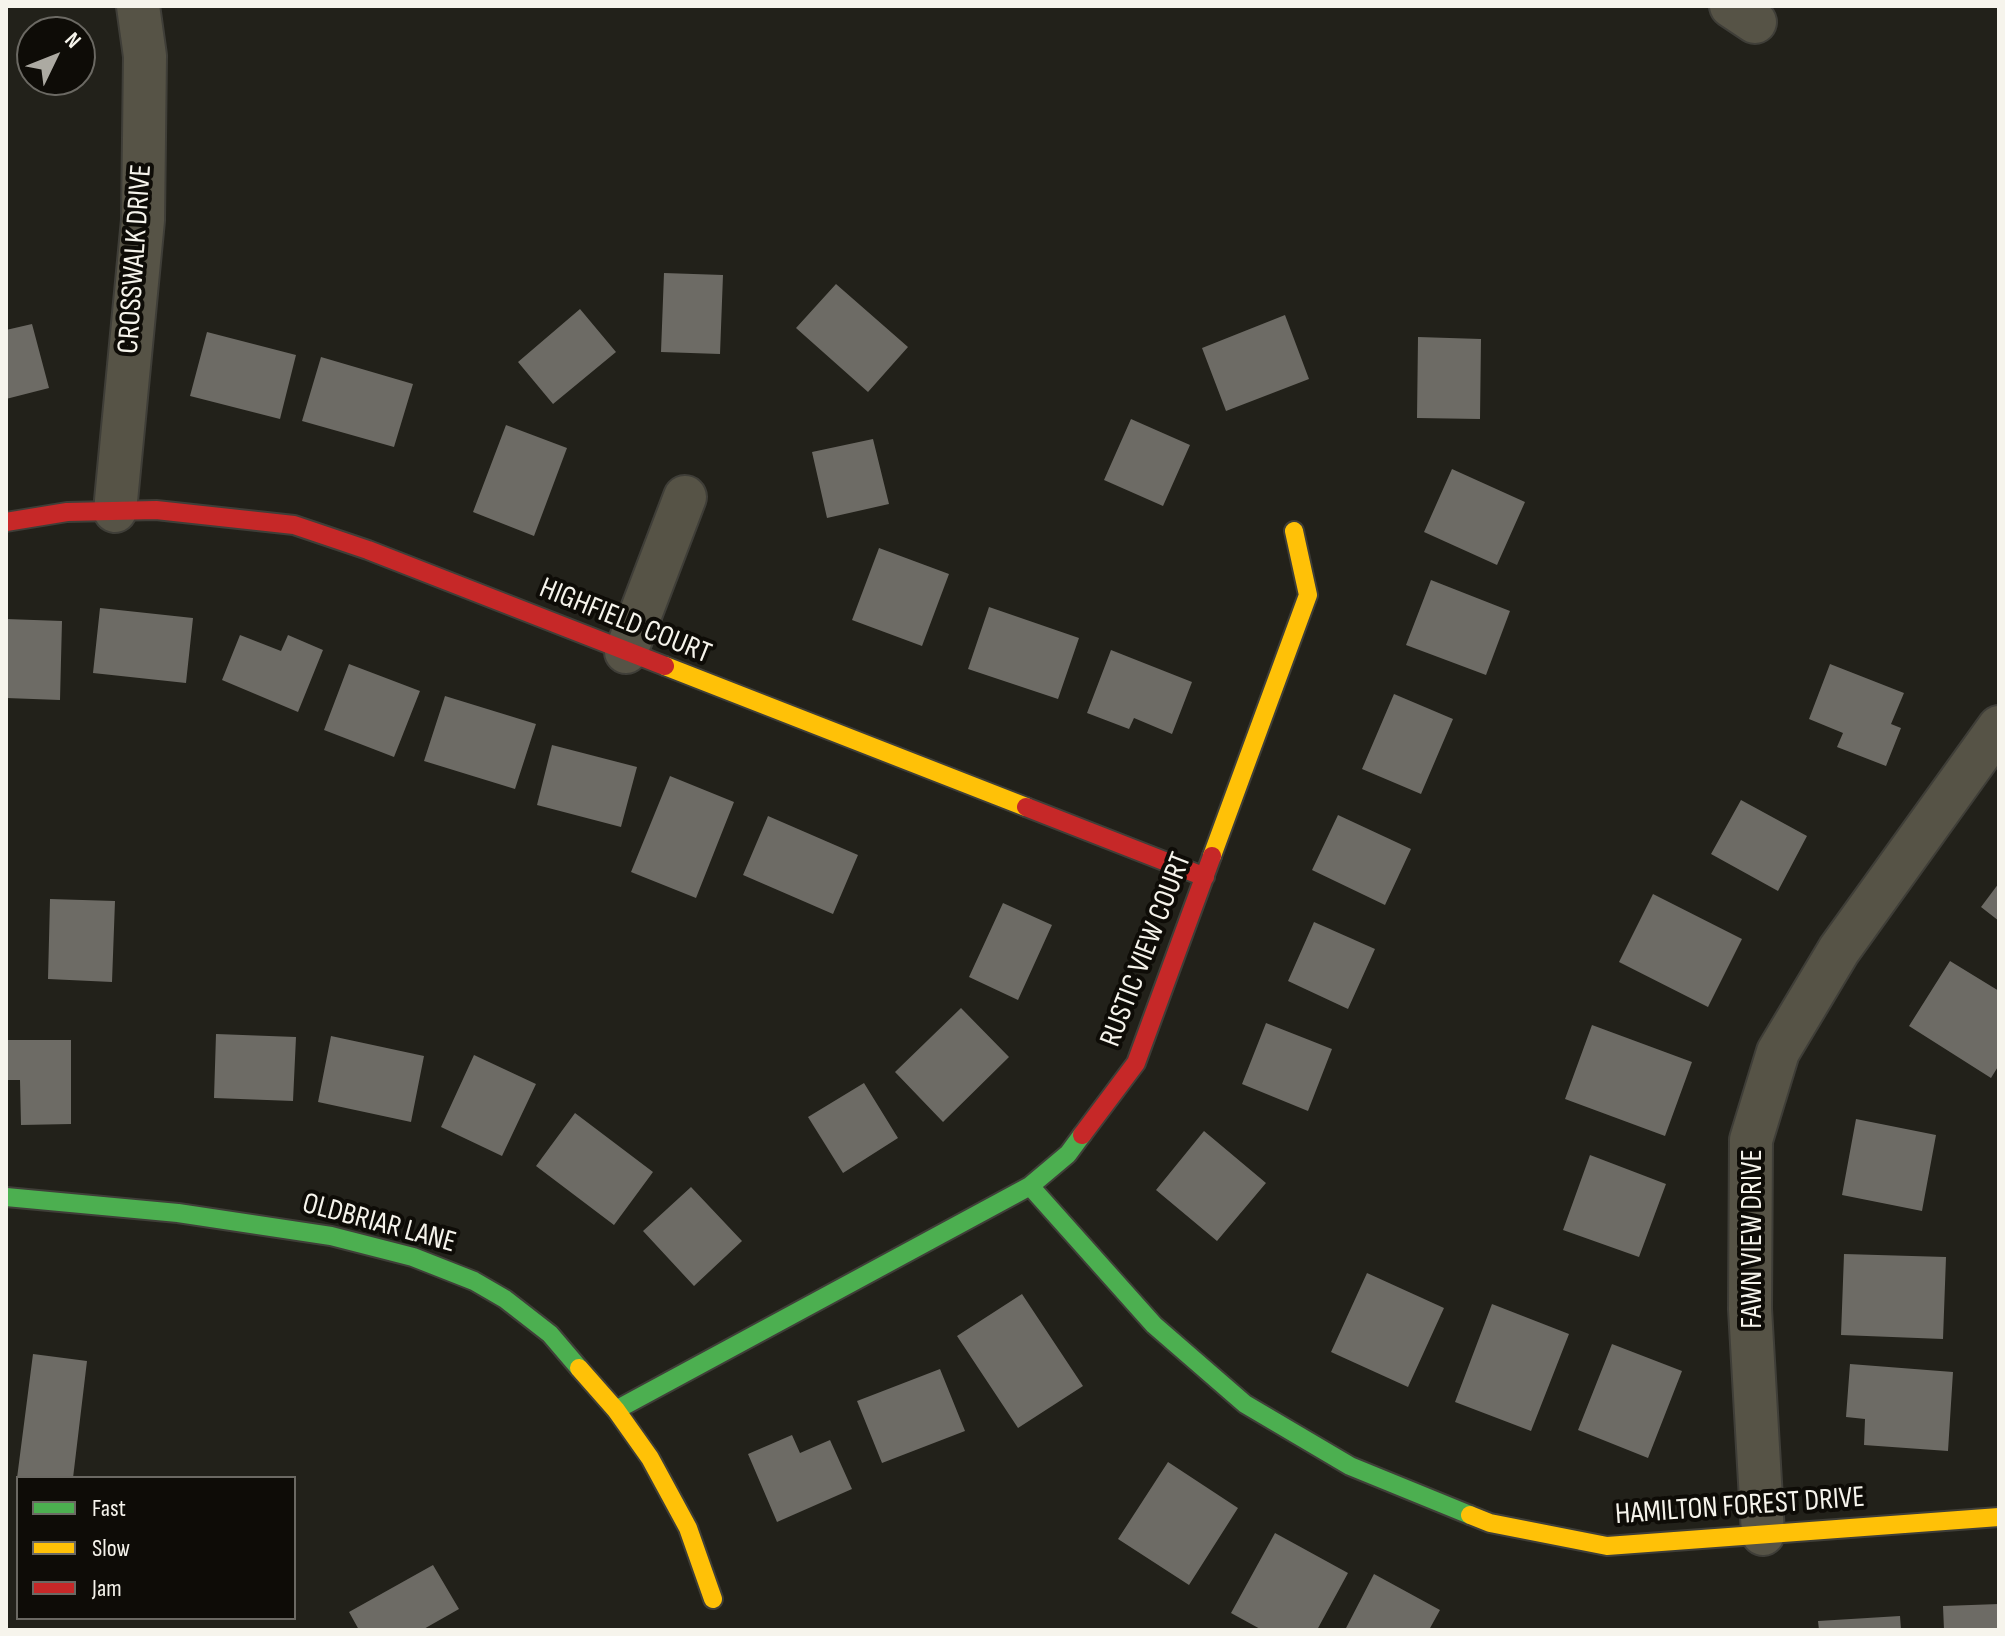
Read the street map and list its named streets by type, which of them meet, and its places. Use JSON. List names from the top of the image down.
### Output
{
  "streets": {
    "street": [
      "CROSSWALK DRIVE",
      "HIGHFIELD COURT",
      "RUSTIC VIEW COURT",
      "OLDBRIAR LANE",
      "FAWN VIEW DRIVE",
      "HAMILTON FOREST DRIVE"
    ]
  },
  "crossings": [
    ["CROSSWALK DRIVE", "HIGHFIELD COURT"],
    ["HIGHFIELD COURT", "RUSTIC VIEW COURT"],
    ["RUSTIC VIEW COURT", "OLDBRIAR LANE"],
    ["RUSTIC VIEW COURT", "HAMILTON FOREST DRIVE"],
    ["FAWN VIEW DRIVE", "HAMILTON FOREST DRIVE"]
  ],
  "legend": ["Fast", "Slow", "Jam"],
  "north": "top right"
}
